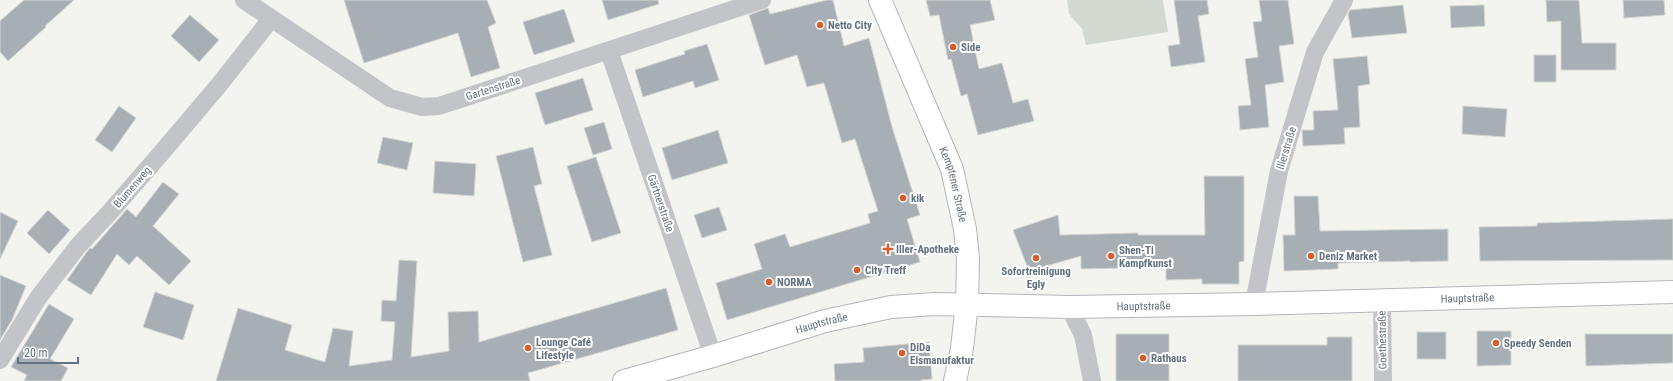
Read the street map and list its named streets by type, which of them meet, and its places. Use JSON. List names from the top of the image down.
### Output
{
  "streets": {
    "main road": ["Kemptener Straße", "Hauptstraße"],
    "street": [
      "Gartenstraße",
      "Illerstraße",
      "Blumenweg",
      "Gärtnerstraße",
      "Goethestraße"
    ]
  },
  "crossings": [
    ["Gartenstraße", "Blumenweg"],
    ["Gartenstraße", "Gärtnerstraße"],
    ["Illerstraße", "Hauptstraße"],
    ["Kemptener Straße", "Hauptstraße"],
    ["Gärtnerstraße", "Hauptstraße"],
    ["Hauptstraße", "Goethestraße"]
  ],
  "places": {
    "other": [
      "Netto City",
      "Side",
      "kik",
      "Shen-Ti Kampfkunst",
      "Deniz Market",
      "Sofortreinigung Egly",
      "City Treff",
      "NORMA",
      "Speedy Senden",
      "Lounge Café Lifestyle",
      "DiDa Eismanufaktur",
      "Rathaus"
    ],
    "health": ["Iller-Apotheke"]
  },
  "scale_bar": "20 m"
}
